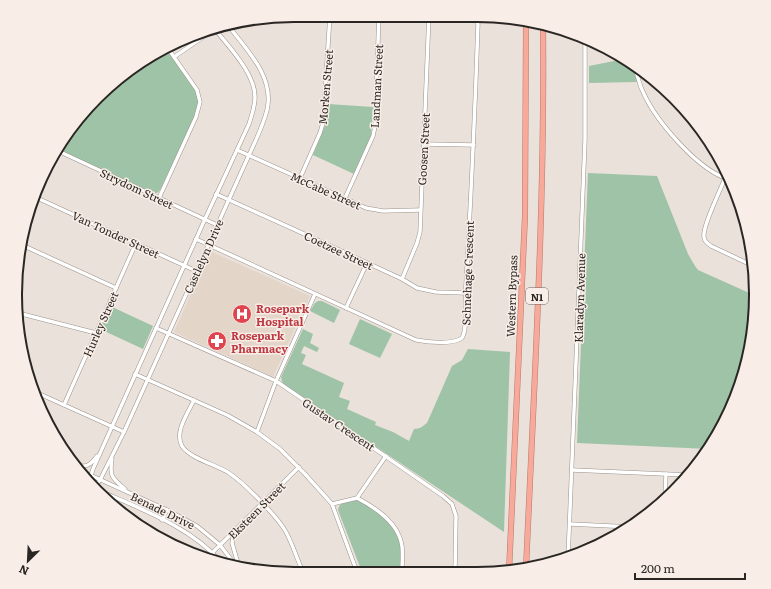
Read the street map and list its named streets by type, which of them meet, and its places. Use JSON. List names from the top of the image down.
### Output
{
  "streets": {
    "highway": ["Western Bypass", "N1"],
    "street": [
      "Landman Street",
      "Morken Street",
      "Goosen Street",
      "Strydom Street",
      "McCabe Street",
      "Van Tonder Street",
      "Coetzee Street",
      "Castlelyn Drive",
      "Schnehage Crescent",
      "Klaradyn Avenue",
      "Hurley Street",
      "Gustav Crescent",
      "Benade Drive",
      "Eksteen Street"
    ]
  },
  "crossings": [
    ["Landman Street", "McCabe Street"],
    ["Morken Street", "McCabe Street"],
    ["Goosen Street", "McCabe Street"],
    ["Goosen Street", "Coetzee Street"],
    ["Strydom Street", "Castlelyn Drive"],
    ["McCabe Street", "Castlelyn Drive"],
    ["Van Tonder Street", "Castlelyn Drive"],
    ["Van Tonder Street", "Hurley Street"],
    ["Coetzee Street", "Castlelyn Drive"],
    ["Coetzee Street", "Schnehage Crescent"],
    ["Castlelyn Drive", "Schnehage Crescent"],
    ["Castlelyn Drive", "Gustav Crescent"],
    ["Castlelyn Drive", "Benade Drive"],
    ["Benade Drive", "Eksteen Street"]
  ],
  "places": {
    "hospital": ["Rosepark Hospital"],
    "pharmacy": ["Rosepark Pharmacy"]
  },
  "scale_bar": "200 m",
  "north": "bottom left"
}
